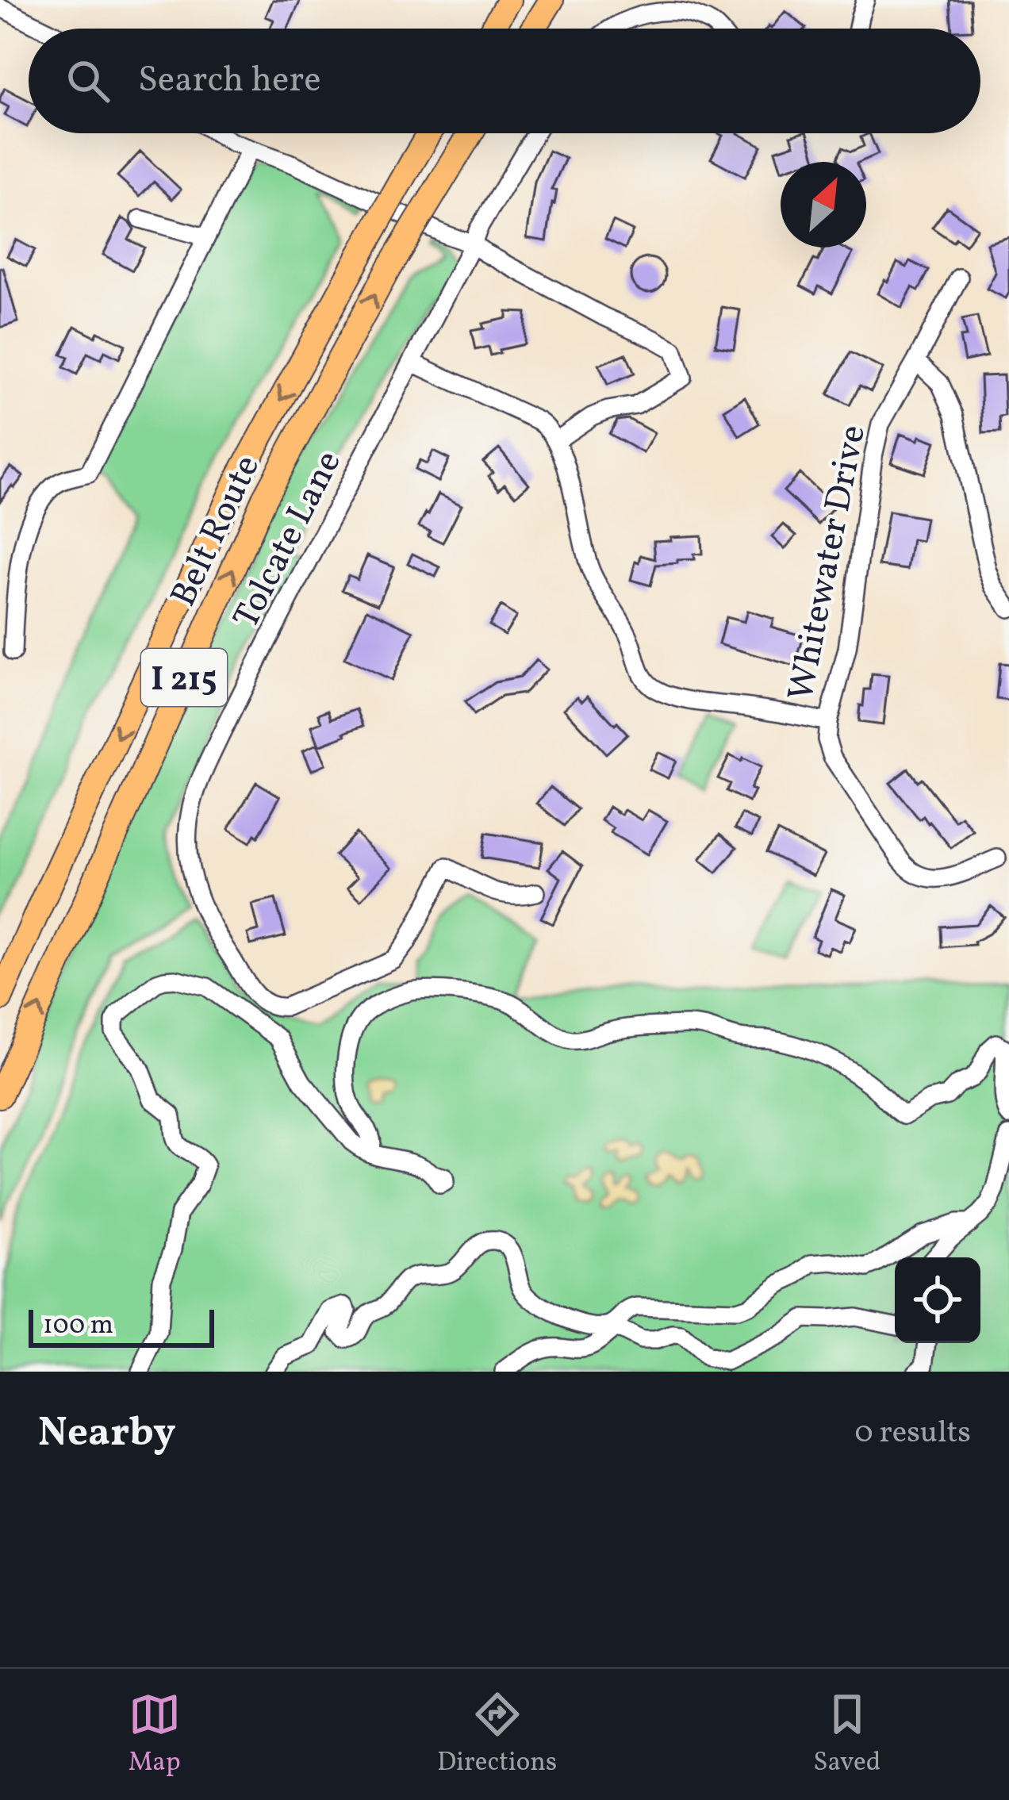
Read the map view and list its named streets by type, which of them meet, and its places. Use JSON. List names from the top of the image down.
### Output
{
  "streets": {
    "highway": ["Belt Route", "I 215"],
    "street": ["Tolcate Lane", "Whitewater Drive"]
  },
  "scale_bar": "100 m",
  "north": "top right",
  "page": {
    "search": "Search here",
    "scale": "100 m",
    "heading": ["Nearby", "0 results"],
    "nav": ["Map", "Directions", "Saved"]
  }
}
